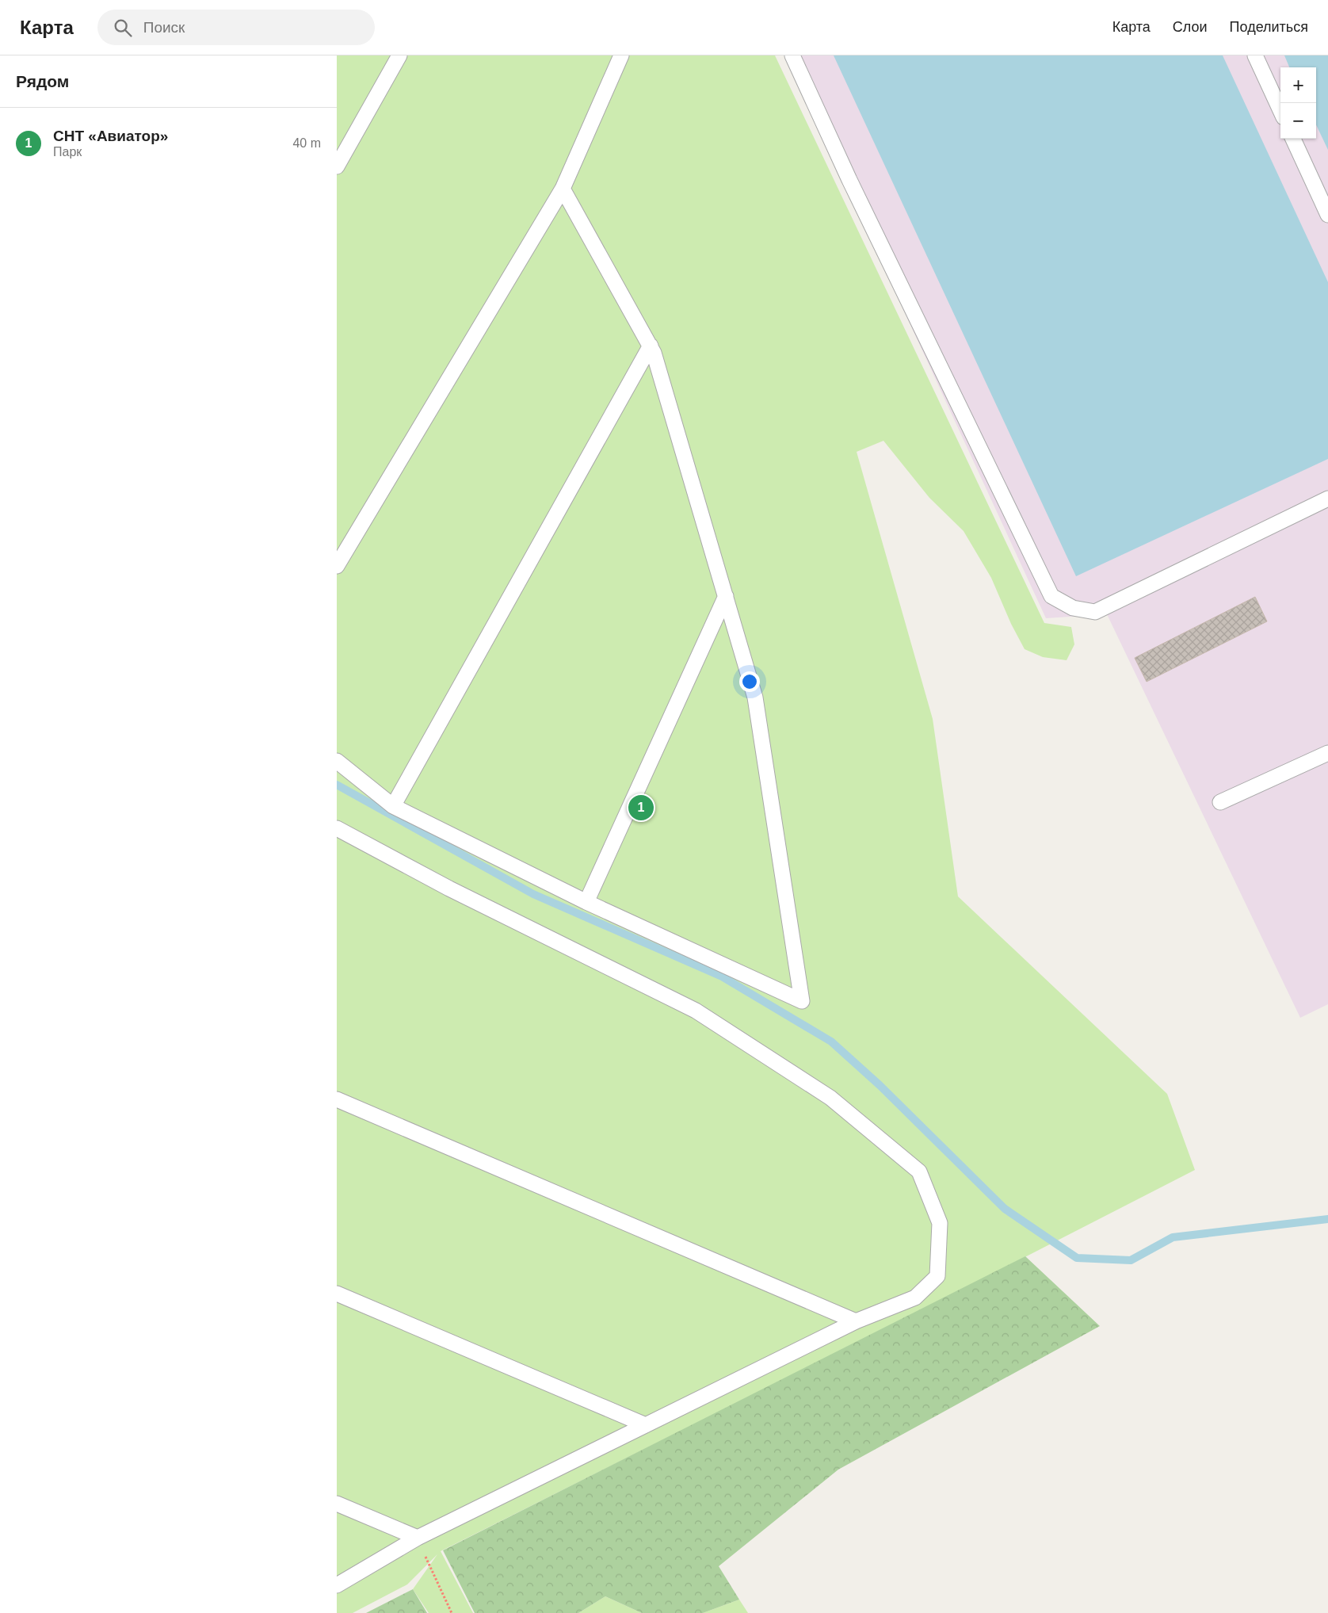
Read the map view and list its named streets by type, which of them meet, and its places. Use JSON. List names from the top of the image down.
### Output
{
  "page": {
    "header": "Карта",
    "search": "Поиск",
    "nav": ["Карта", "Слои", "Поделиться"],
    "heading": "Рядом",
    "map_buttons": ["+", "−"],
    "list": [
      {
        "mark": "1",
        "name": "СНТ «Авиатор»",
        "note": "Парк",
        "value": "40 m"
      }
    ],
    "pins": "1"
  }
}
